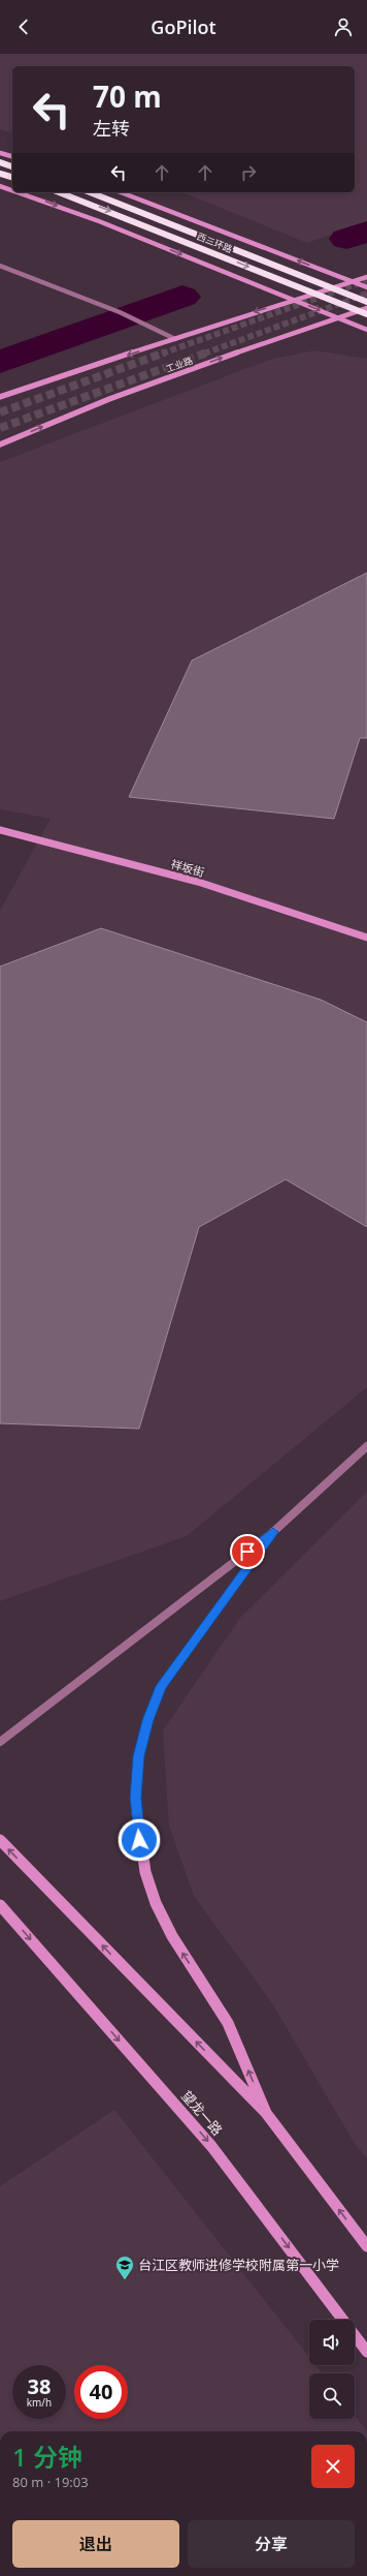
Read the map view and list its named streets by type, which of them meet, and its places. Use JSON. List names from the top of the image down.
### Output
{
  "streets": {
    "highway": ["西二环路"],
    "main road": ["工业路", "祥坂街", "望龙一路"]
  },
  "places": {
    "school or university": ["台江区教师进修学校附属第一小学"]
  },
  "page": {
    "header": "GoPilot",
    "turn": ["70 m", "左转"],
    "speed": "38 km/h",
    "limit": "40",
    "heading": ["1 分钟", "80 m · 19:03"],
    "buttons": ["退出", "分享"]
  }
}
